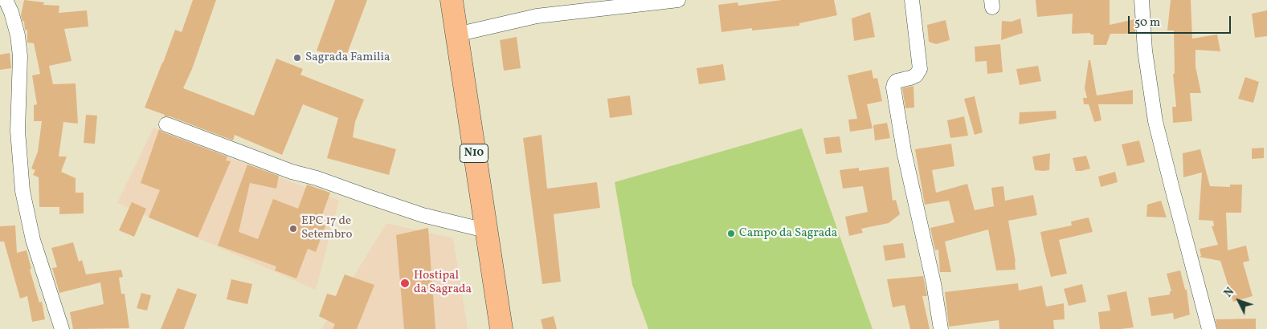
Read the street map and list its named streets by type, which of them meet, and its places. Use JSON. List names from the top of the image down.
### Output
{
  "streets": {
    "main road": ["N10"]
  },
  "places": [
    "Sagrada Familia",
    "EPC 17 de Setembro",
    "Campo da Sagrada",
    "Hostipal da Sagrada"
  ],
  "scale_bar": "50 m",
  "north": "top left"
}
